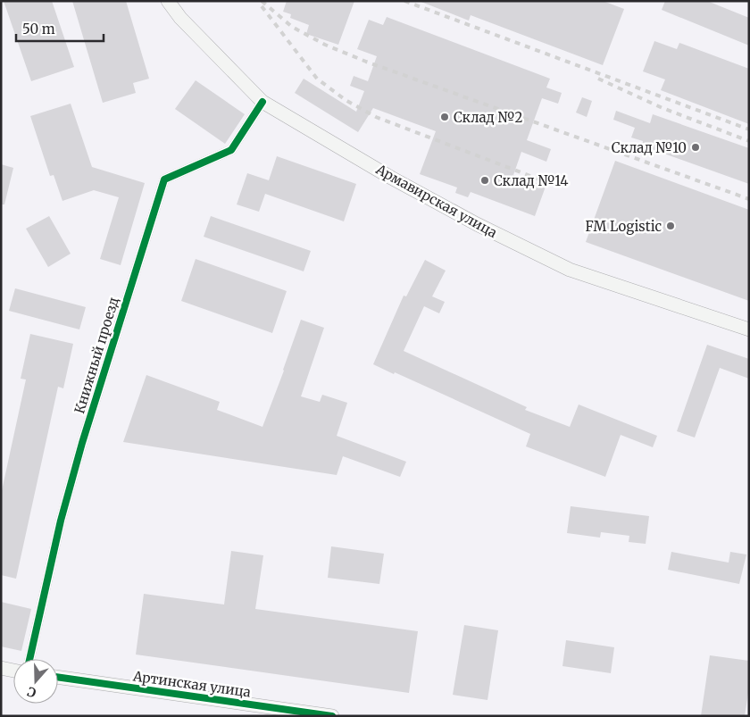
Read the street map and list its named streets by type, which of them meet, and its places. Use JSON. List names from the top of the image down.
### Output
{
  "streets": {
    "main road": ["Армавирская улица", "Артинская улица"],
    "street": ["Книжный проезд"]
  },
  "crossings": [
    ["Армавирская улица", "Книжный проезд"]
  ],
  "places": [
    "Склад №2",
    "Склад №10",
    "Склад №14",
    "FM Logistic"
  ],
  "scale_bar": "50 m",
  "north": "bottom"
}
